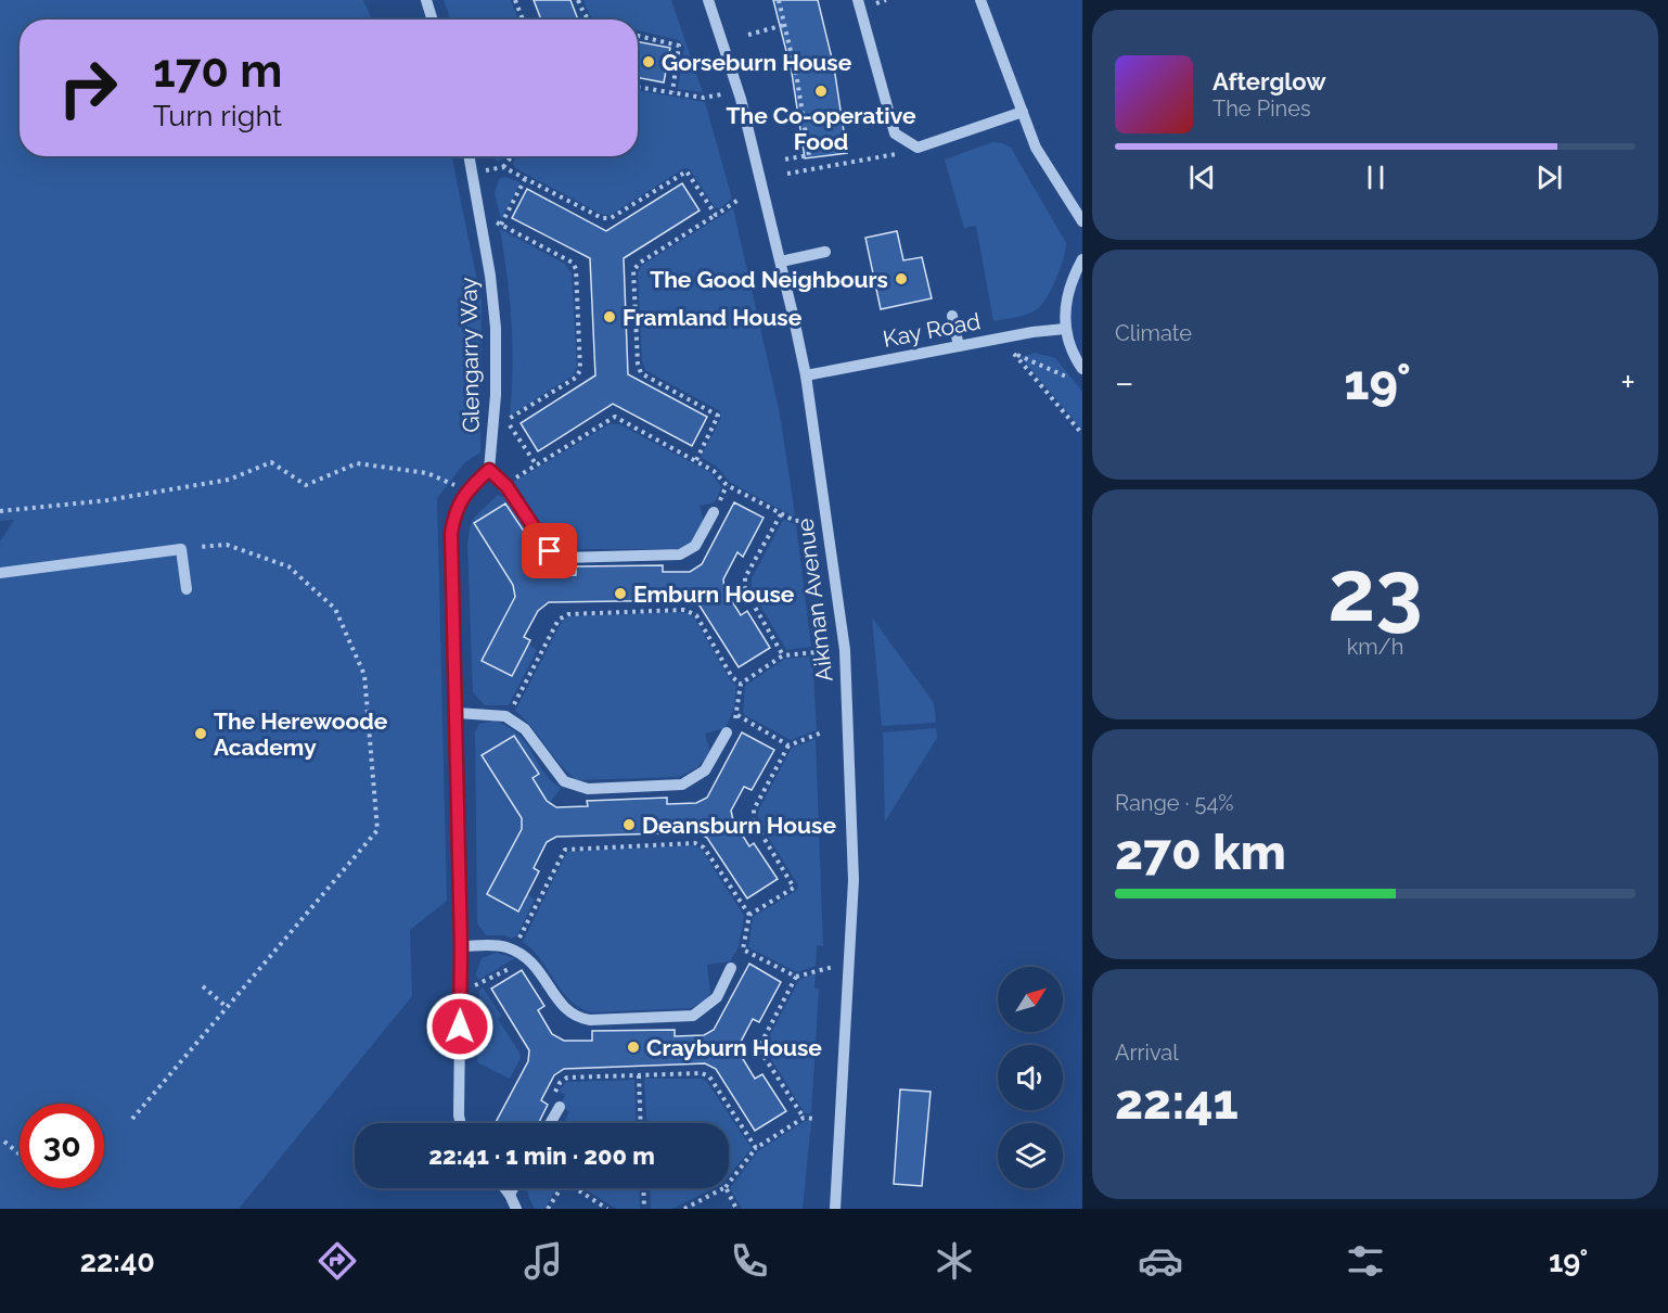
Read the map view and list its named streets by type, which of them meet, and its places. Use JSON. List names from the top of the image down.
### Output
{
  "streets": {
    "street": ["Kay Road", "Glengarry Way", "Aikman Avenue"]
  },
  "crossings": [
    ["Kay Road", "Aikman Avenue"]
  ],
  "places": [
    "Gorseburn House",
    "The Co-operative Food",
    "The Good Neighbours",
    "Framland House",
    "Emburn House",
    "The Herewoode Academy",
    "Deansburn House",
    "Crayburn House"
  ],
  "north": "top right",
  "page": {
    "turn": ["170 m", "Turn right"],
    "song": ["Afterglow", "The Pines"],
    "tile": [
      "Climate",
      ["23", "km/h"],
      ["Range · 54%", "270 km"],
      ["Arrival", "22:41"]
    ],
    "heat": ["−", "19°", "+"],
    "limit": "30",
    "trip": "22:41 · 1 min · 200 m",
    "tabs": ["22:40", "19°"]
  }
}
